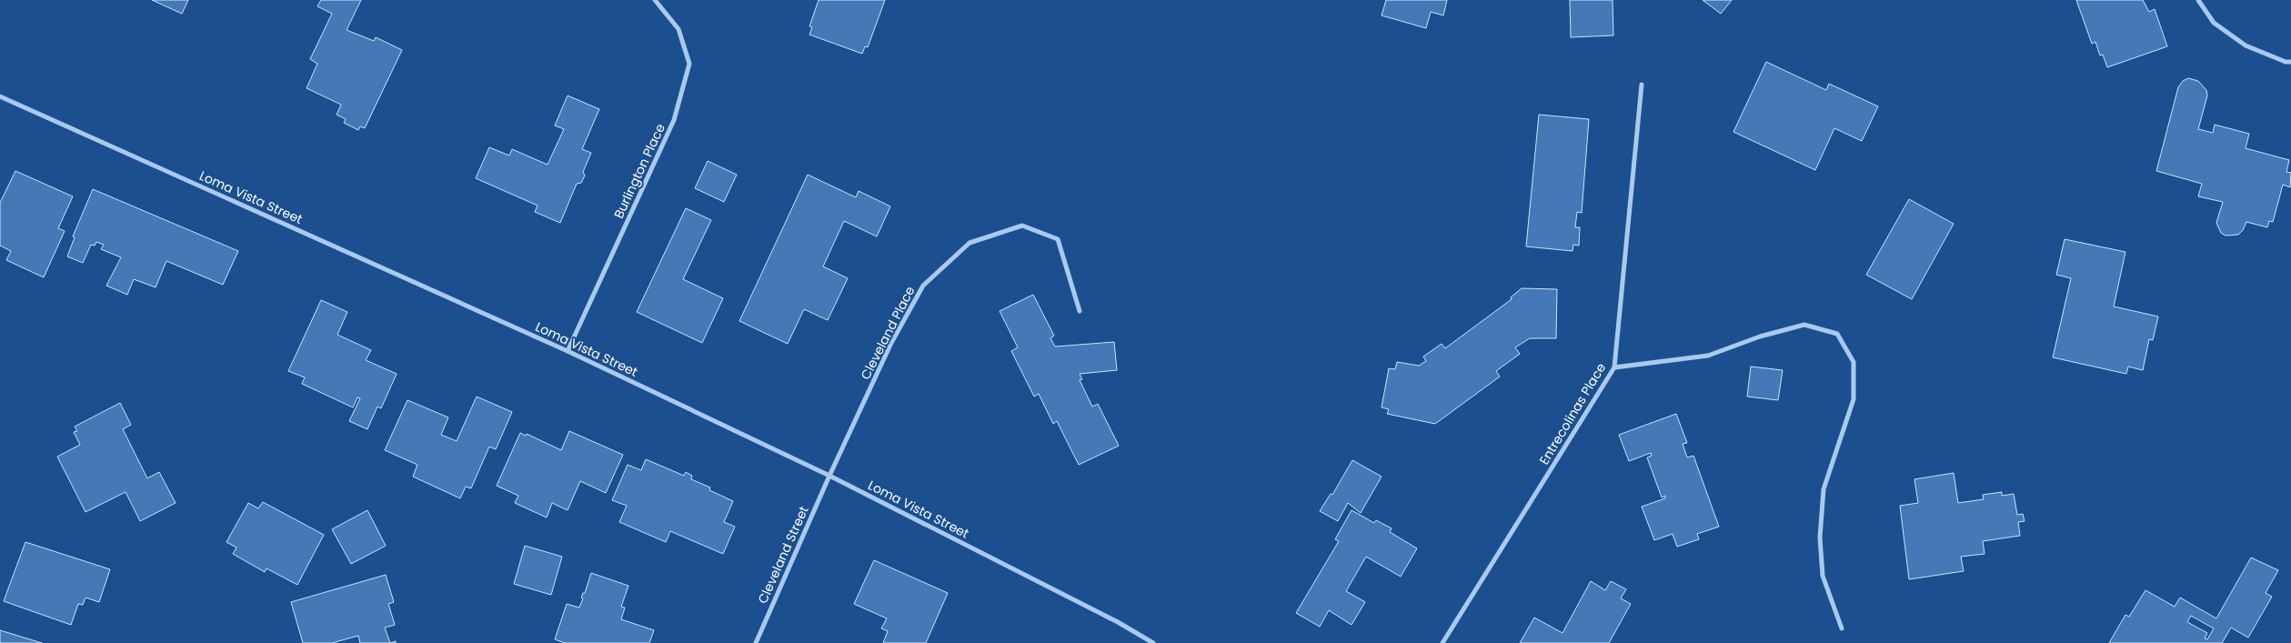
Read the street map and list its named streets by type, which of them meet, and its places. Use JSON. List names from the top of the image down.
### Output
{
  "streets": {
    "street": [
      "Burlington Place",
      "Loma Vista Street",
      "Cleveland Place",
      "Entrecolinas Place",
      "Cleveland Street"
    ]
  },
  "crossings": [
    ["Burlington Place", "Loma Vista Street"],
    ["Loma Vista Street", "Cleveland Place"],
    ["Loma Vista Street", "Cleveland Street"],
    ["Cleveland Place", "Cleveland Street"]
  ]
}
